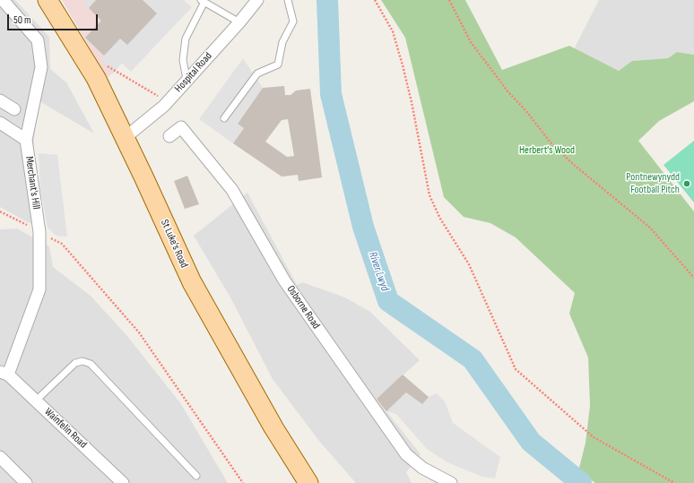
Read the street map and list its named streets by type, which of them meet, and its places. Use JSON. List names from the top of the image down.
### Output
{
  "streets": {
    "main road": ["St Luke's Road"],
    "street": [
      "Hospital Road",
      "Merchant's Hill",
      "Osborne Road",
      "Wainfelin Road"
    ]
  },
  "crossings": [
    ["Hospital Road", "St Luke's Road"],
    ["Merchant's Hill", "Wainfelin Road"]
  ],
  "water": ["River Lwyd"],
  "parks": ["Herbert's Wood"],
  "places": ["Pontnewynydd Football Pitch"],
  "scale_bar": "50 m"
}
